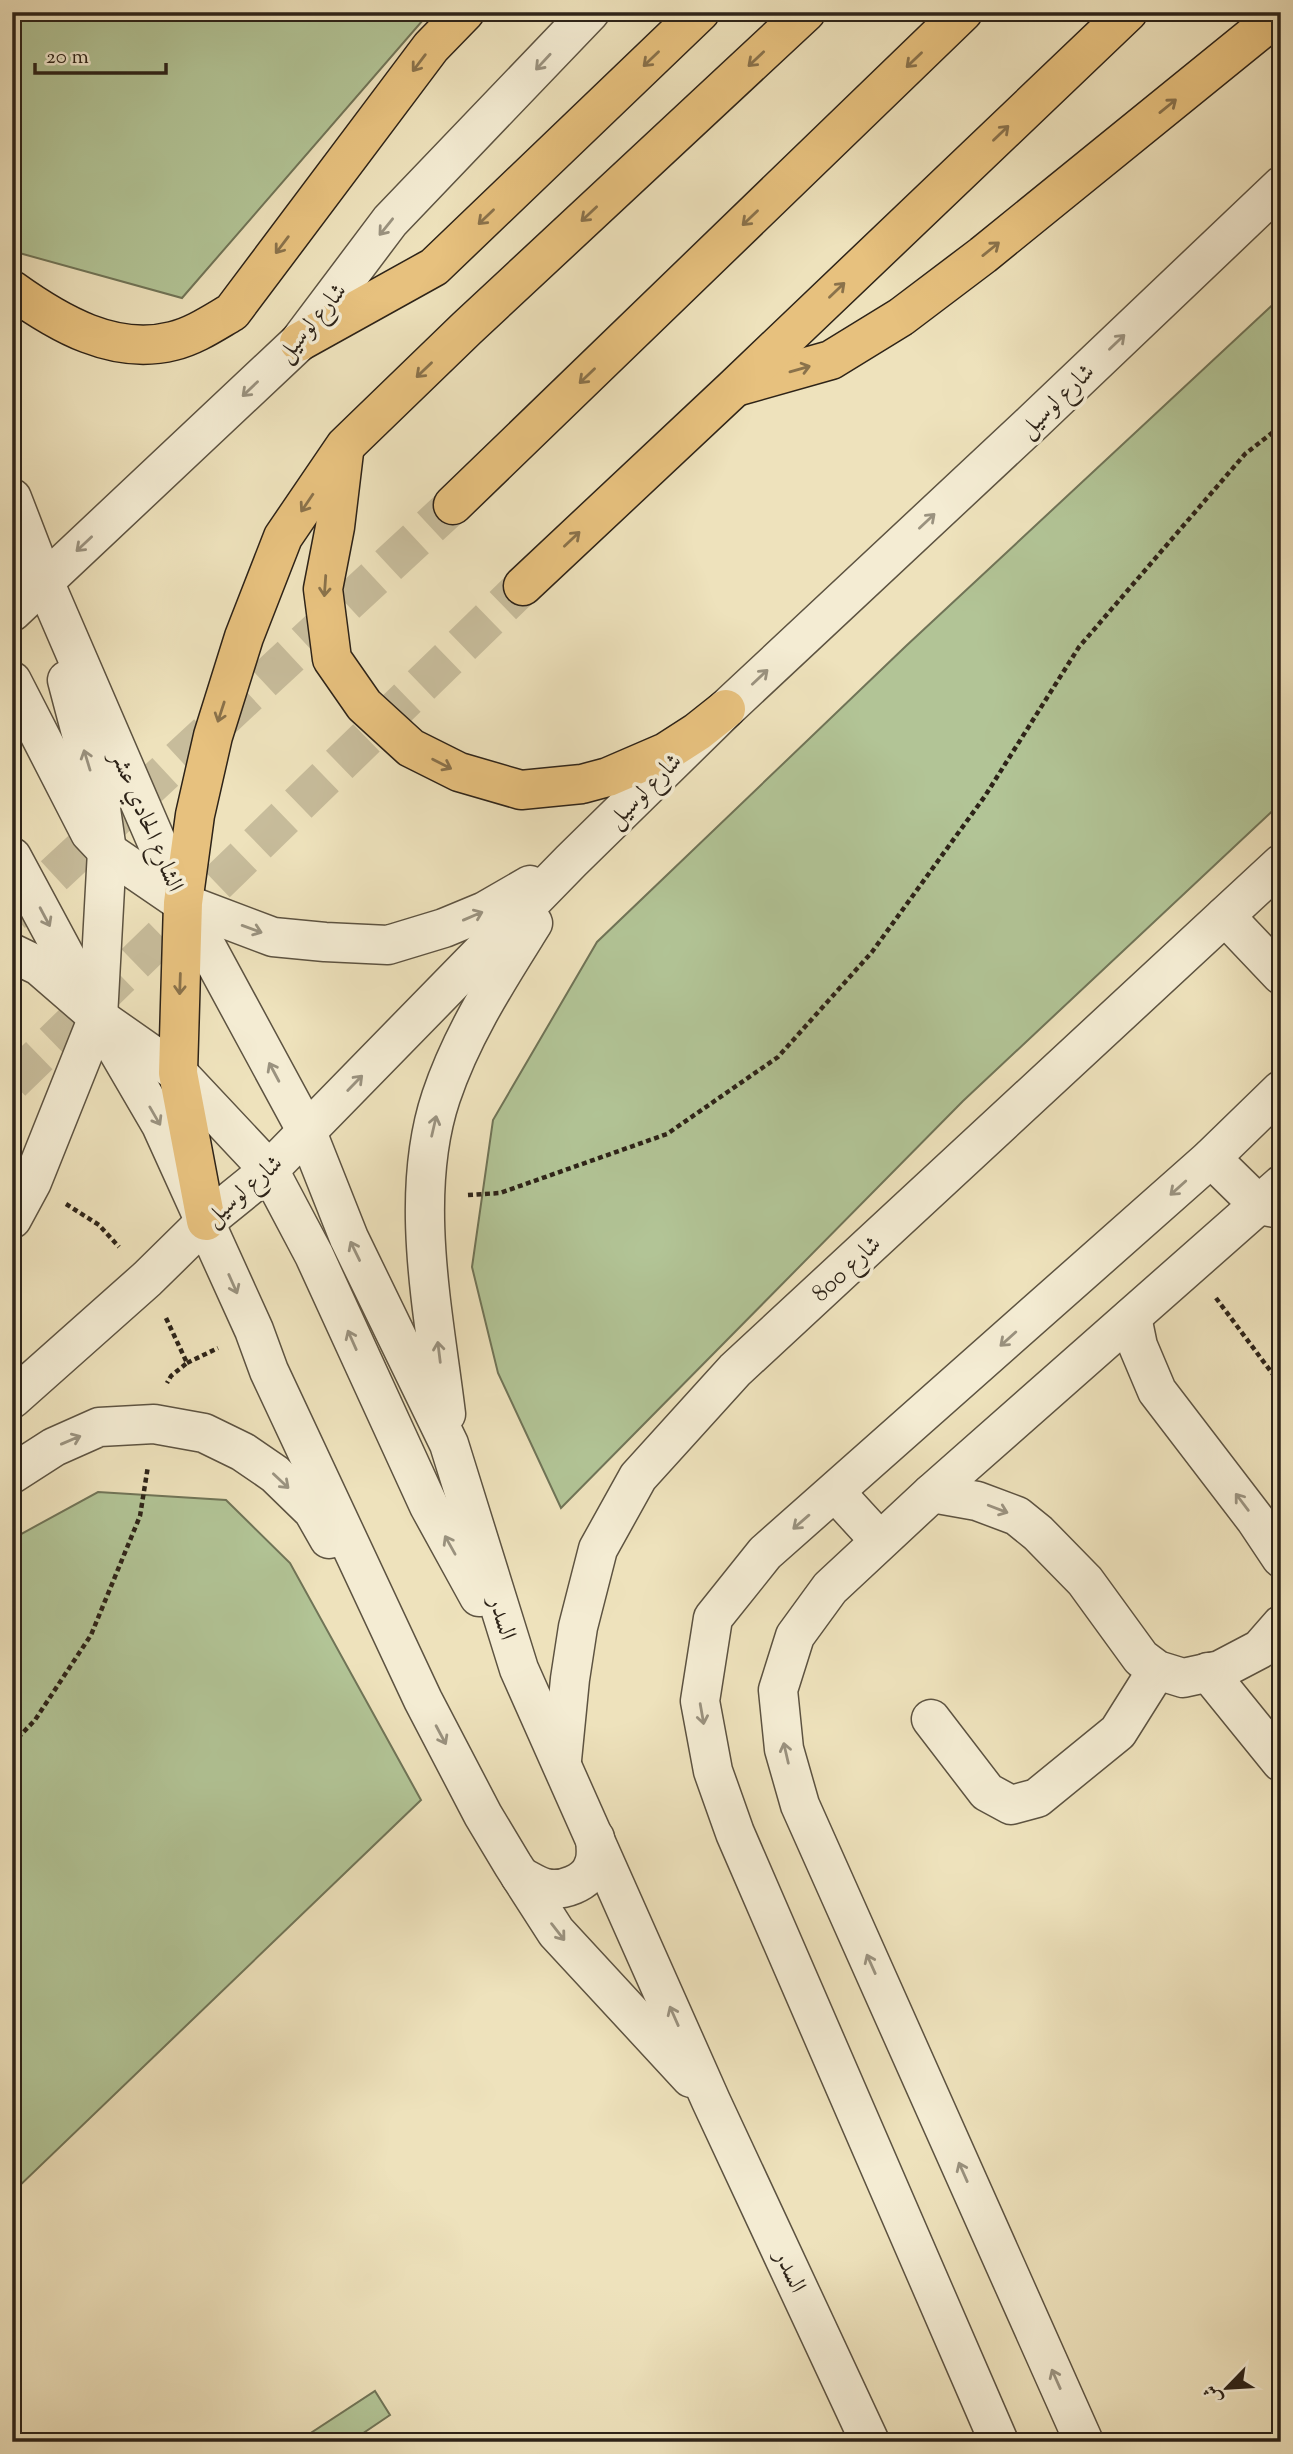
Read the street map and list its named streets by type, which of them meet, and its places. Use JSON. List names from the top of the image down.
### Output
{
  "streets": {
    "street": [
      "شارع لوسيل",
      "الشارع الحادي عشر",
      "شارع 800",
      "السدر"
    ]
  },
  "crossings": [
    ["شارع لوسيل", "الشارع الحادي عشر"],
    ["شارع لوسيل", "السدر"],
    ["الشارع الحادي عشر", "السدر"],
    ["شارع 800", "السدر"]
  ],
  "scale_bar": "20 m",
  "north": "bottom left"
}
